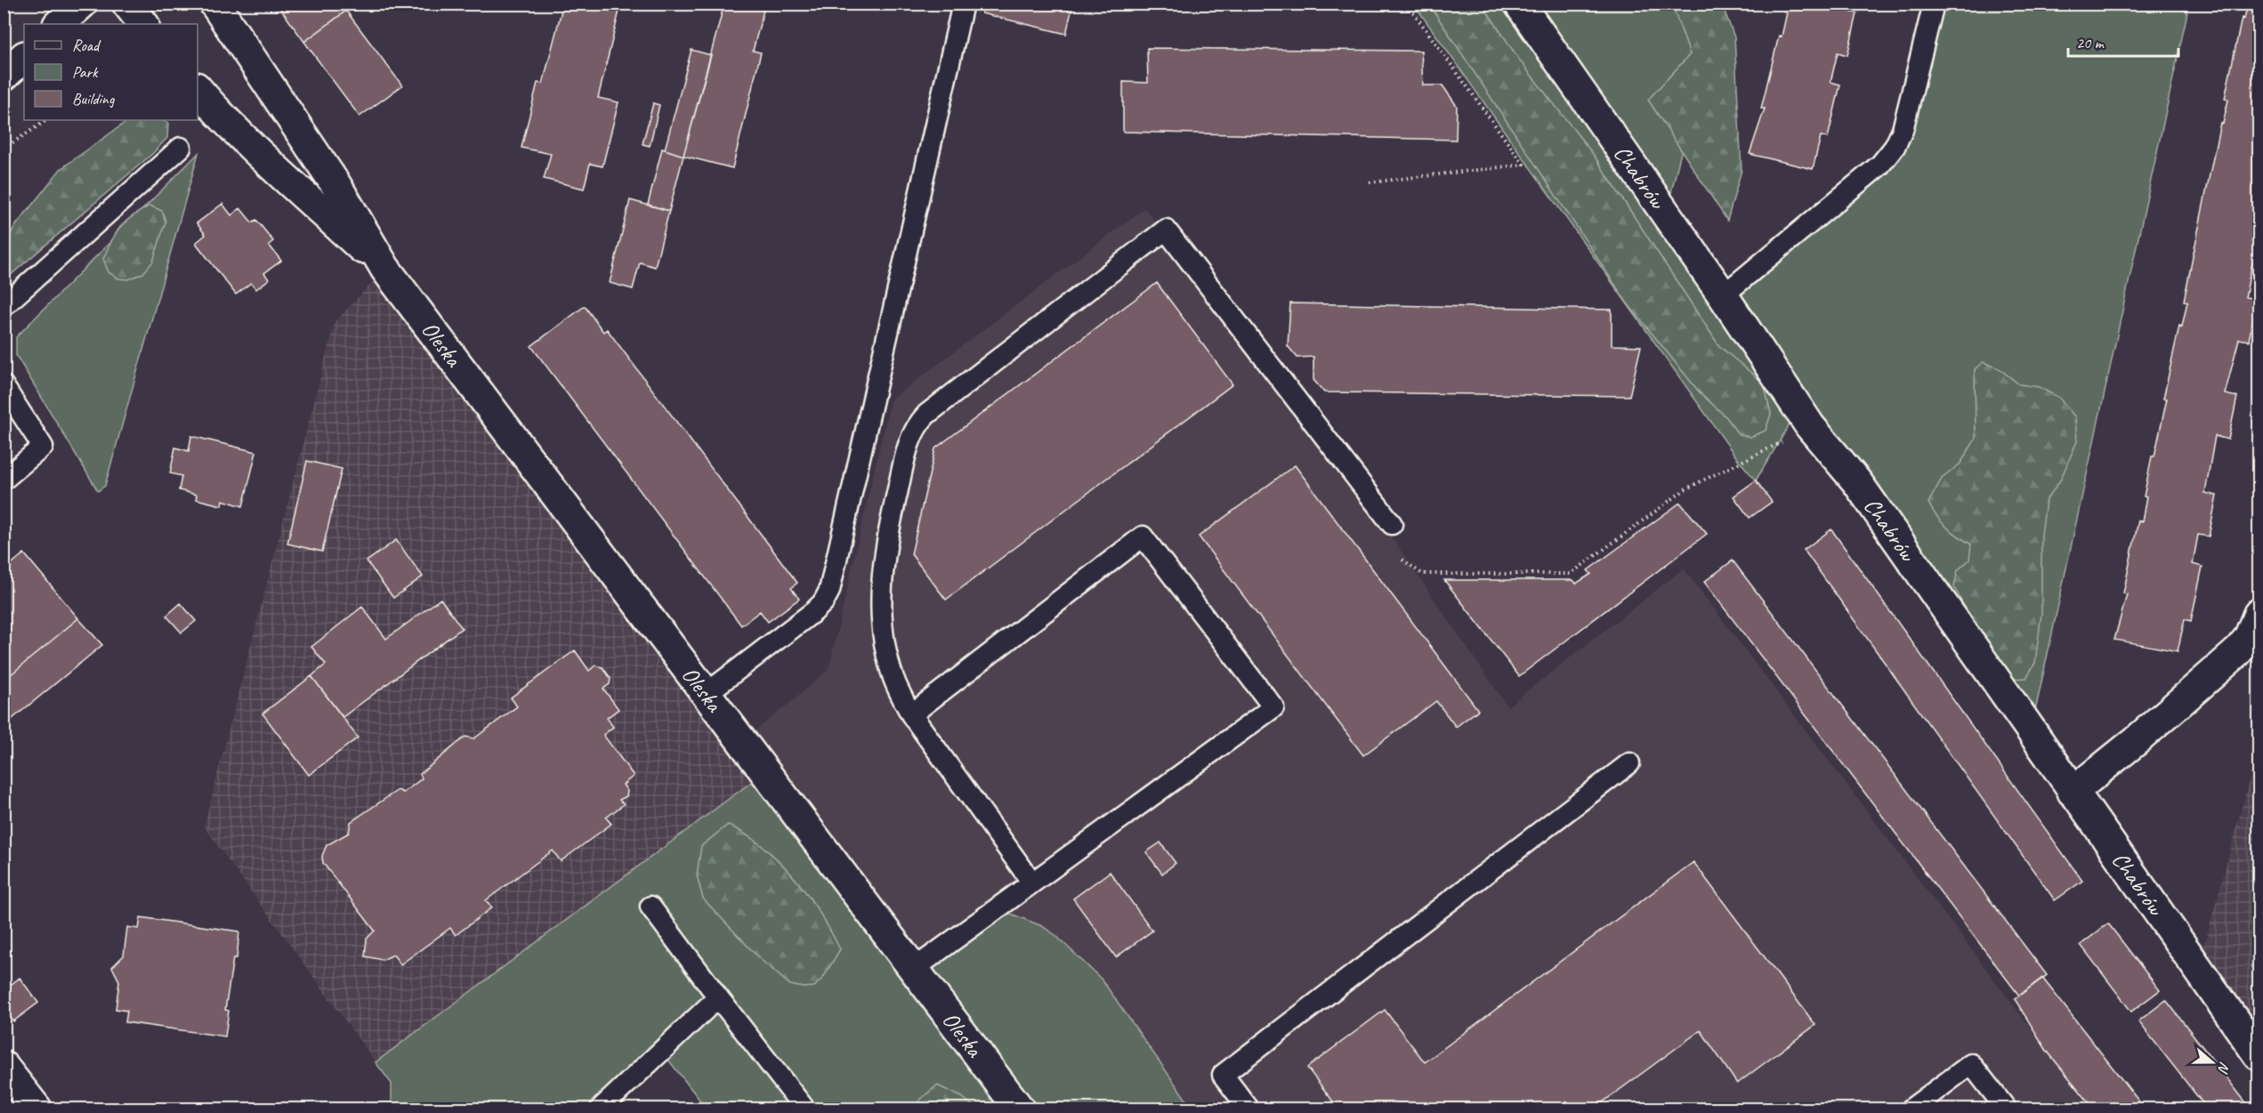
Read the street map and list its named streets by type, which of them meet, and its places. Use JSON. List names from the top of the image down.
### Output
{
  "streets": {
    "street": ["Chabrów", "Oleska"]
  },
  "legend": ["Road", "Park", "Building"],
  "scale_bar": "20 m",
  "north": "right"
}
